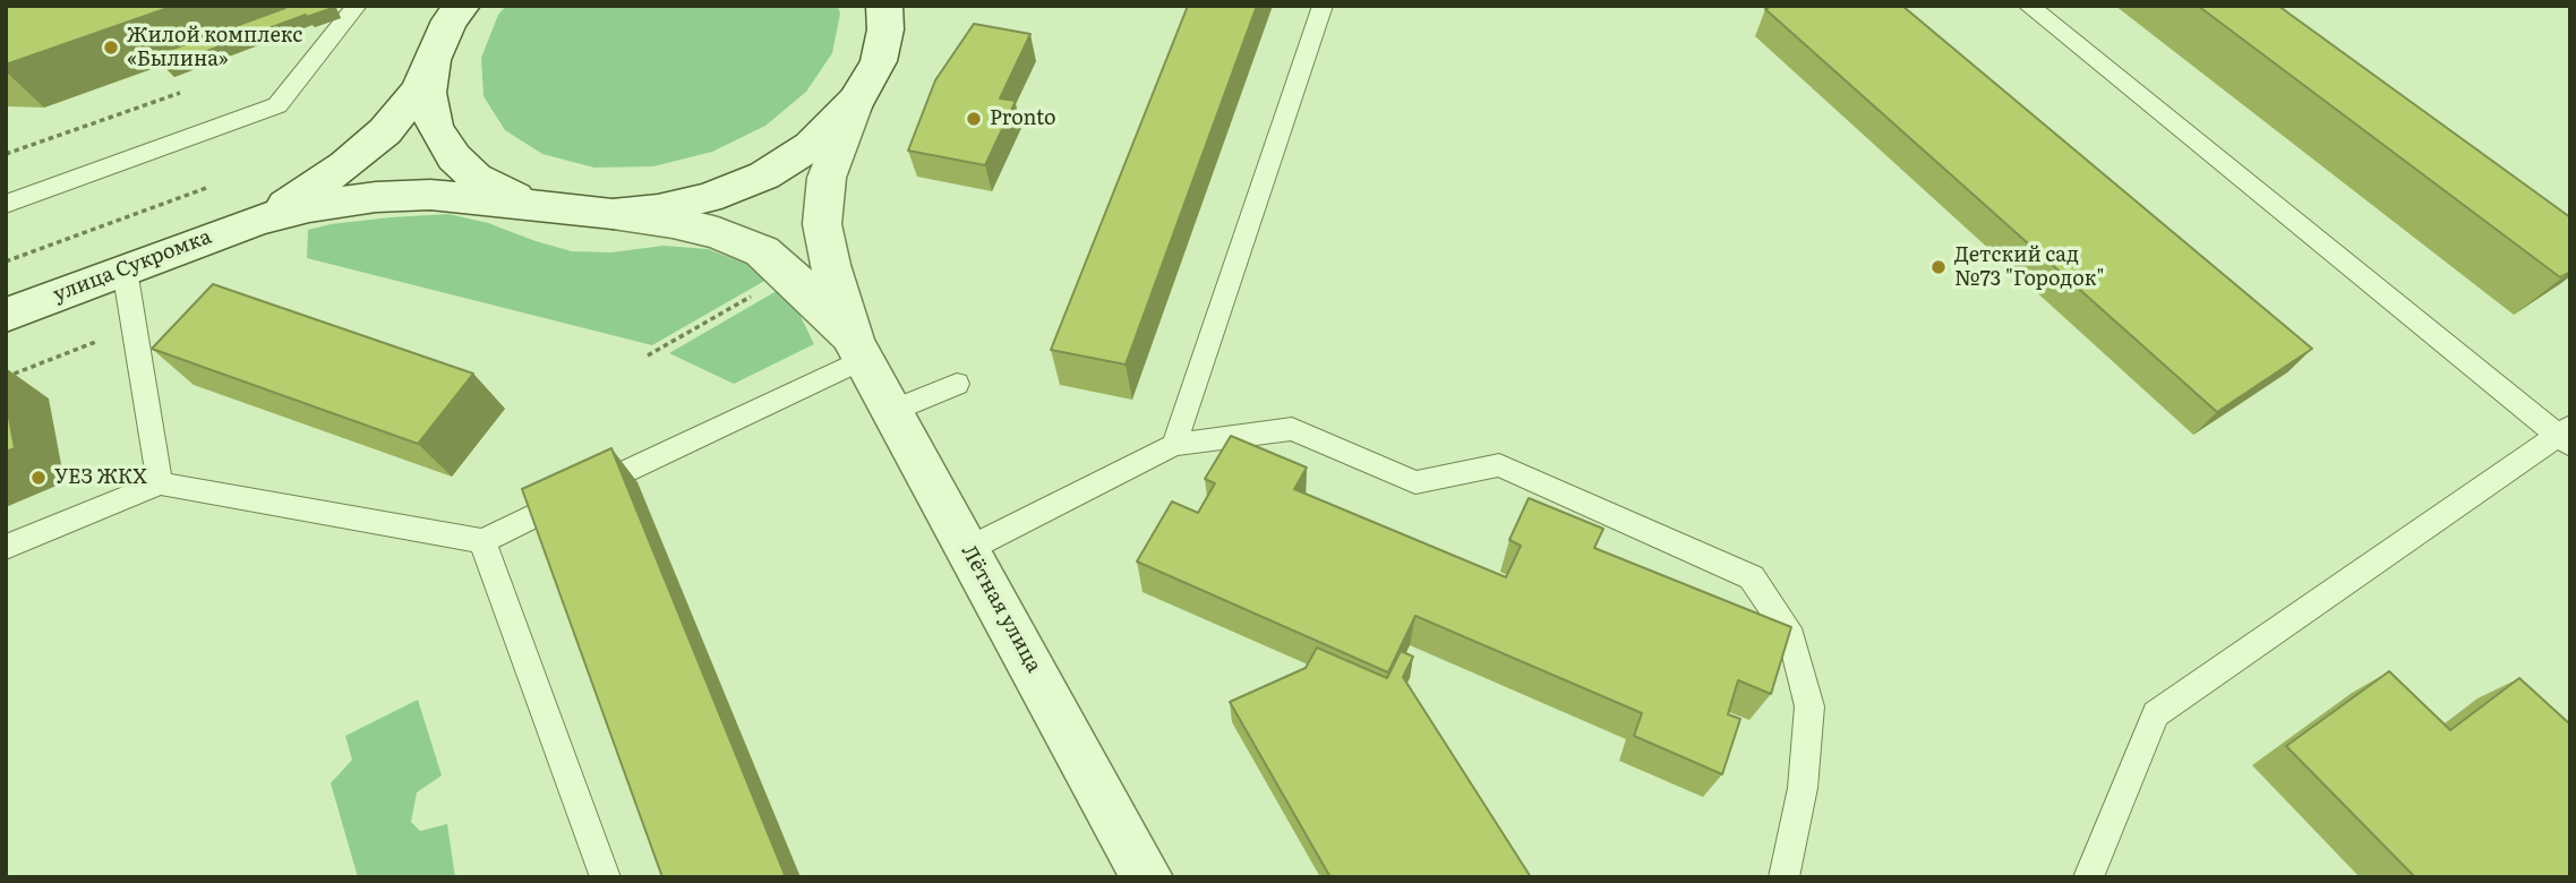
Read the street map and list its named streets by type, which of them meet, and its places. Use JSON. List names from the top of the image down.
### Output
{
  "streets": {
    "main road": ["улица Сукромка", "Лётная улица"]
  },
  "places": [
    "Жилой комплекс «Былина»",
    "Pronto",
    "Детский сад №73 \"Городок\"",
    "УЕЗ ЖКХ"
  ]
}
